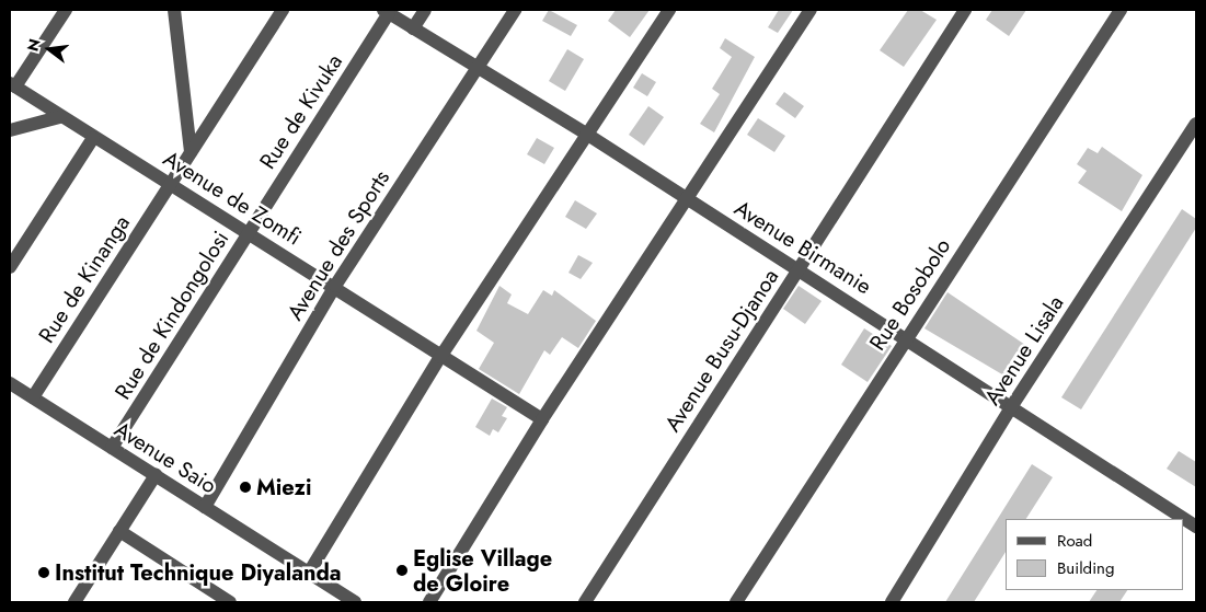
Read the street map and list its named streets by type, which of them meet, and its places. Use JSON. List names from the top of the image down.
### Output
{
  "streets": {
    "street": [
      "Rue de Kivuka",
      "Avenue de Zomfi",
      "Avenue des Sports",
      "Avenue Birmanie",
      "Rue de Kinanga",
      "Rue Bosobolo",
      "Rue de Kindongolosi",
      "Avenue Busu-Djanoa",
      "Avenue Lisala",
      "Avenue Saio"
    ]
  },
  "crossings": [
    ["Rue de Kivuka", "Avenue de Zomfi"],
    ["Rue de Kivuka", "Avenue Birmanie"],
    ["Rue de Kivuka", "Rue de Kindongolosi"],
    ["Avenue de Zomfi", "Avenue des Sports"],
    ["Avenue de Zomfi", "Rue de Kinanga"],
    ["Avenue de Zomfi", "Rue de Kindongolosi"],
    ["Avenue des Sports", "Avenue Birmanie"],
    ["Avenue des Sports", "Avenue Saio"],
    ["Avenue Birmanie", "Rue Bosobolo"],
    ["Avenue Birmanie", "Avenue Busu-Djanoa"],
    ["Avenue Birmanie", "Avenue Lisala"],
    ["Rue de Kinanga", "Avenue Saio"],
    ["Rue de Kindongolosi", "Avenue Saio"]
  ],
  "places": ["Miezi", "Eglise Village de Gloire", "Institut Technique Diyalanda"],
  "legend": ["Road", "Building"],
  "north": "left"
}
